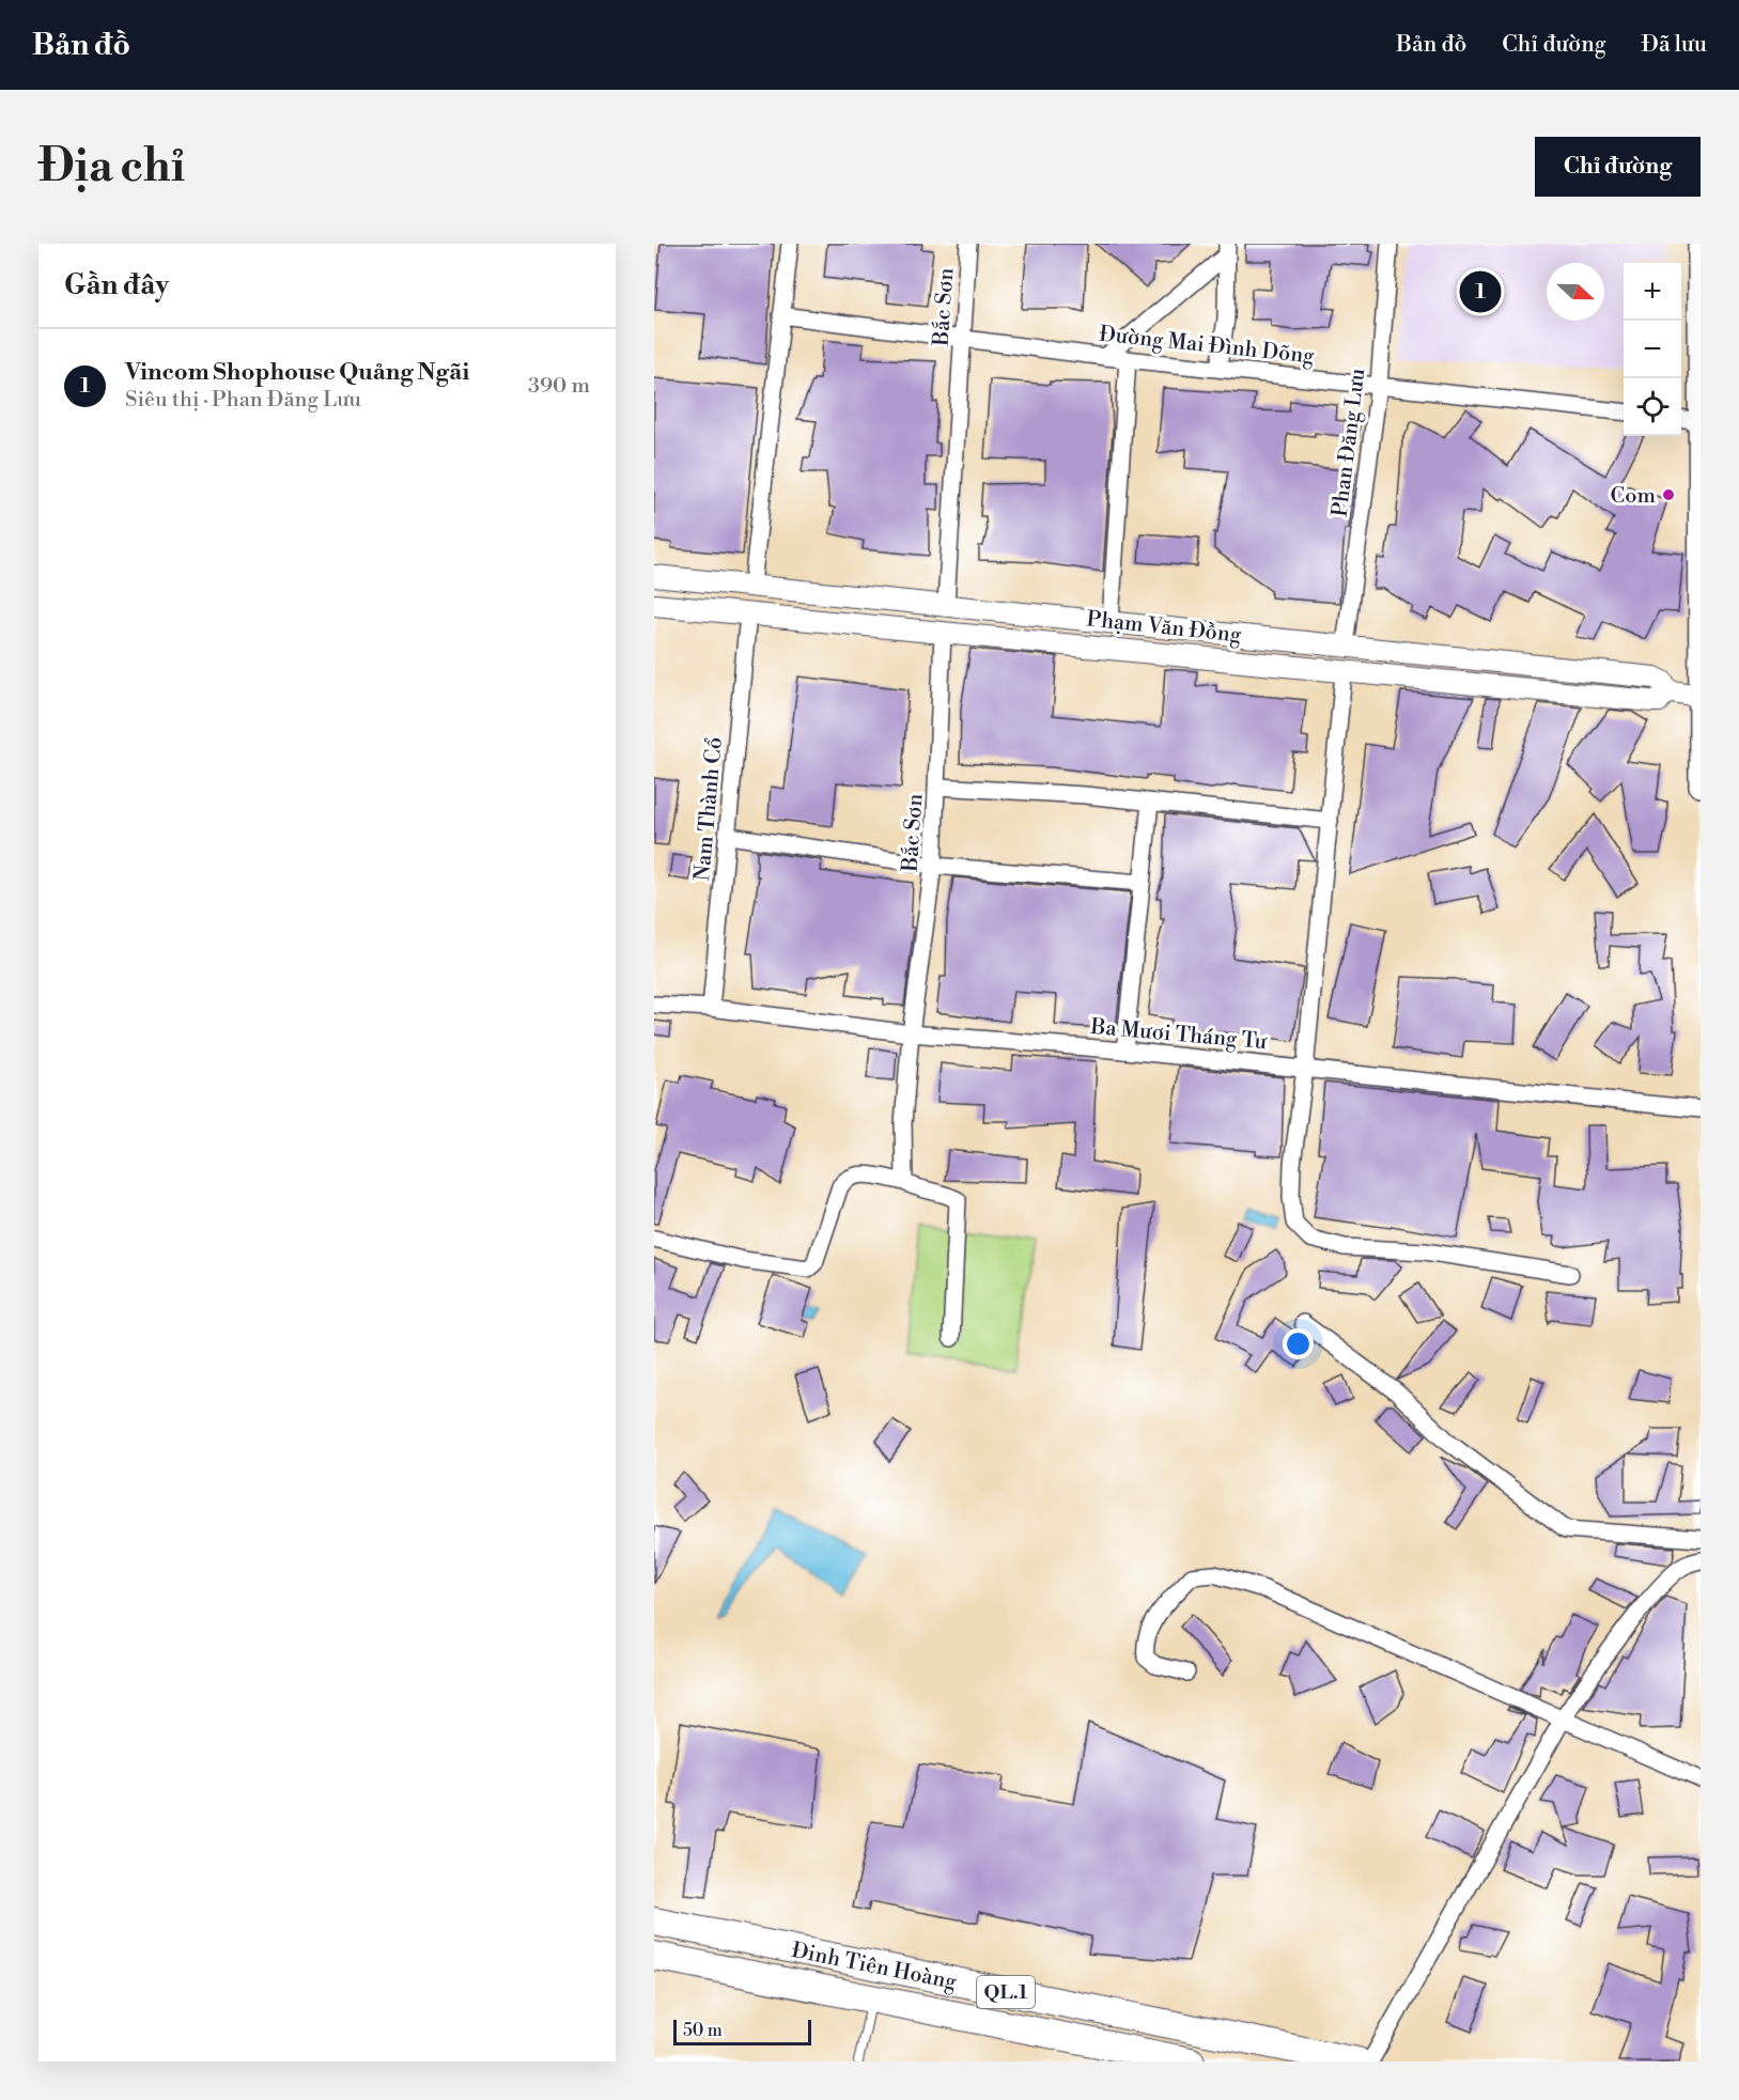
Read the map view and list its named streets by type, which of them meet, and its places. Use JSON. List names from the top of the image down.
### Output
{
  "streets": {
    "highway": ["Đinh Tiên Hoàng", "QL.1"],
    "street": [
      "Bắc Sơn",
      "Đường Mai Đình Dõng",
      "Phan Đăng Lưu",
      "Phạm Văn Đồng",
      "Nam Thành Cổ",
      "Ba Mươi Tháng Tư"
    ]
  },
  "crossings": [
    ["Bắc Sơn", "Đường Mai Đình Dõng"],
    ["Bắc Sơn", "Phạm Văn Đồng"],
    ["Bắc Sơn", "Ba Mươi Tháng Tư"],
    ["Đường Mai Đình Dõng", "Phan Đăng Lưu"],
    ["Phan Đăng Lưu", "Phạm Văn Đồng"],
    ["Phạm Văn Đồng", "Nam Thành Cổ"],
    ["Nam Thành Cổ", "Ba Mươi Tháng Tư"]
  ],
  "places": ["Com"],
  "scale_bar": "50 m",
  "north": "right",
  "page": {
    "header": "Bản đồ",
    "nav": ["Bản đồ", "Chỉ đường", "Đã lưu"],
    "buttons": "Chỉ đường",
    "title": "Địa chỉ",
    "heading": "Gần đây",
    "map_buttons": ["+", "−"],
    "pins": "1",
    "list": [
      {
        "mark": "1",
        "name": "Vincom Shophouse Quảng Ngãi",
        "note": "Siêu thị · Phan Đăng Lưu",
        "value": "390 m"
      }
    ],
    "scale": "50 m"
  }
}
